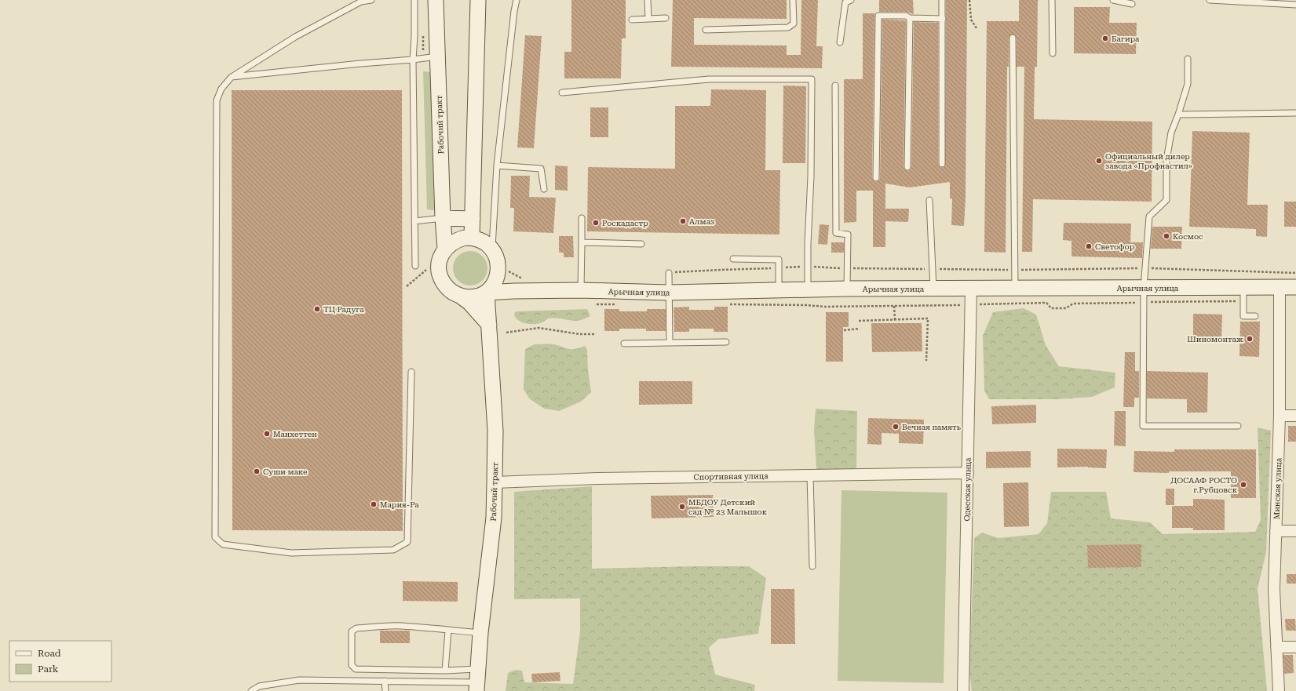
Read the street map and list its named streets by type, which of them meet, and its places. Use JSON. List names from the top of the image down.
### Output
{
  "streets": {
    "main road": ["Рабочий тракт", "Арычная улица"],
    "street": ["Спортивная улица", "Минская улица", "Одесская улица"]
  },
  "crossings": [
    ["Рабочий тракт", "Арычная улица"],
    ["Рабочий тракт", "Спортивная улица"],
    ["Арычная улица", "Минская улица"],
    ["Арычная улица", "Одесская улица"],
    ["Спортивная улица", "Одесская улица"]
  ],
  "places": [
    "Багира",
    "Официальный дилер завода «Профнастил»",
    "Алмаз",
    "Роскадастр",
    "Космос",
    "Светофор",
    "ТЦ Радуга",
    "Шиномонтаж",
    "Вечная память",
    "Манхеттен",
    "Суши маке",
    "ДОСААФ РОСТО г.Рубцовск",
    "Мария-Ра",
    "МБДОУ Детский сад № 23 Малышок"
  ],
  "legend": ["Road", "Park"]
}
